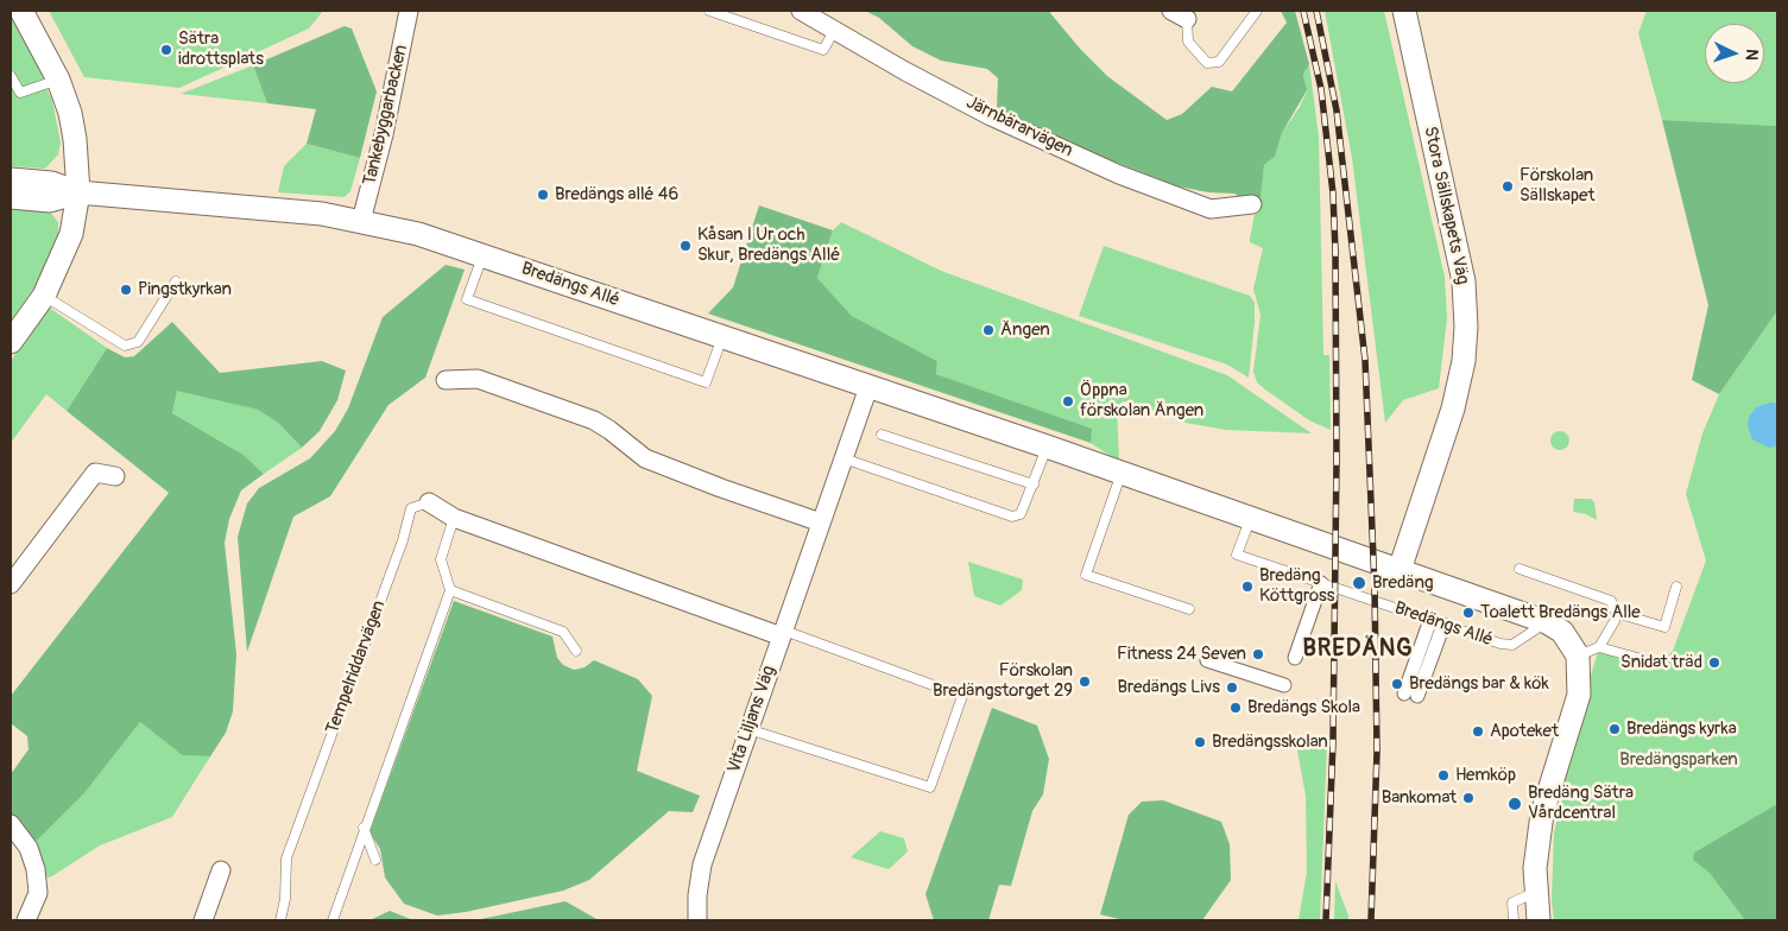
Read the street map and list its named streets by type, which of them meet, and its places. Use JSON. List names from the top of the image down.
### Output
{
  "streets": {
    "street": [
      "Tankebyggarbacken",
      "Järnbärarvägen",
      "Stora Sällskapets Väg",
      "Bredängs Allé",
      "Tempelriddarvägen",
      "Vita Liljans Väg"
    ]
  },
  "crossings": [
    ["Tankebyggarbacken", "Bredängs Allé"],
    ["Stora Sällskapets Väg", "Bredängs Allé"],
    ["Bredängs Allé", "Vita Liljans Väg"],
    ["Tempelriddarvägen", "Vita Liljans Väg"]
  ],
  "districts": ["BREDÄNG"],
  "parks": ["Bredängsparken"],
  "places": [
    "Sätra idrottsplats",
    "Förskolan Sällskapet",
    "Bredängs allé 46",
    "Kåsan I Ur och Skur, Bredängs Allé",
    "Pingstkyrkan",
    "Ängen",
    "Öppna förskolan Ängen",
    "Bredäng",
    "Bredäng Köttgross",
    "Toalett Bredängs Alle",
    "Fitness 24 Seven",
    "Snidat träd",
    "Förskolan Bredängstorget 29",
    "Bredängs bar & kök",
    "Bredängs Livs",
    "Bredängs Skola",
    "Bredängs kyrka",
    "Apoteket",
    "Bredängsskolan",
    "Hemköp",
    "Bankomat",
    "Bredäng Sätra Vårdcentral"
  ],
  "north": "right"
}
